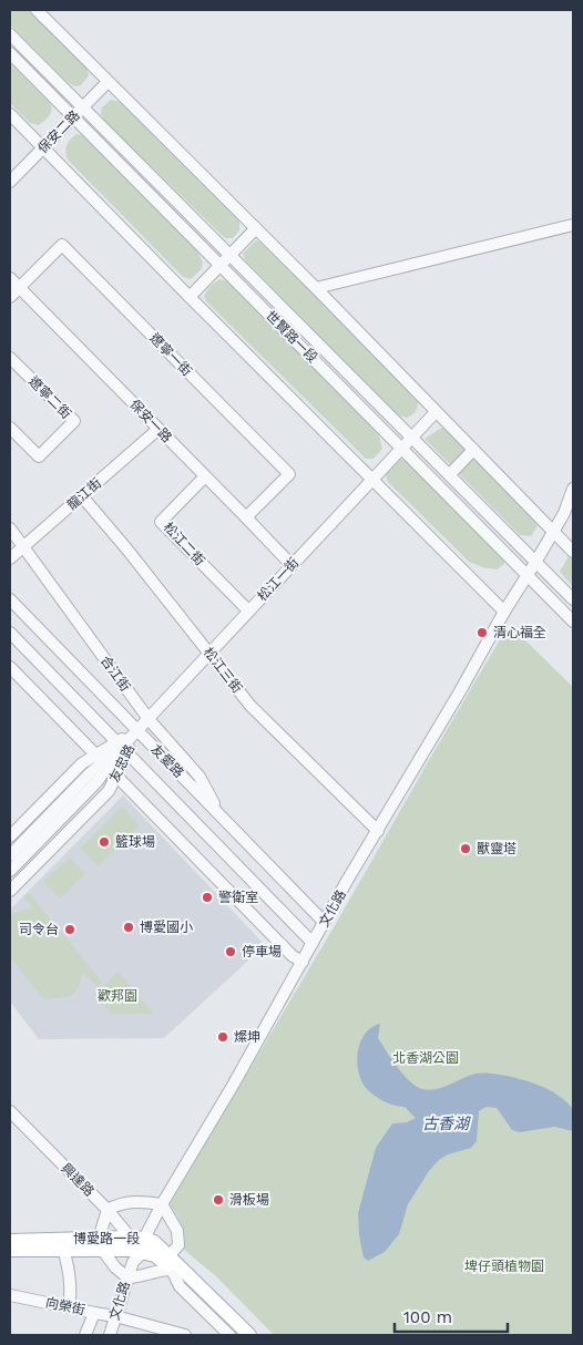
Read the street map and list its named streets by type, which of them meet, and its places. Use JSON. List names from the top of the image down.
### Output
{
  "streets": {
    "main road": ["博愛路一段"],
    "street": [
      "保安二路",
      "世賢路一段",
      "遼寧一街",
      "遼寧二街",
      "保安一路",
      "龍江街",
      "松江二街",
      "松江一街",
      "松江三街",
      "合江街",
      "友愛路",
      "友忠路",
      "文化路",
      "興達路",
      "向榮街"
    ]
  },
  "crossings": [
    ["保安二路", "世賢路一段"],
    ["世賢路一段", "松江一街"],
    ["世賢路一段", "文化路"],
    ["遼寧一街", "保安一路"],
    ["保安一路", "龍江街"],
    ["保安一路", "松江二街"],
    ["保安一路", "松江一街"],
    ["龍江街", "松江三街"],
    ["龍江街", "合江街"],
    ["松江二街", "松江一街"],
    ["松江一街", "松江三街"],
    ["松江一街", "合江街"],
    ["松江一街", "友愛路"],
    ["松江一街", "友忠路"],
    ["松江三街", "文化路"],
    ["合江街", "友愛路"],
    ["友愛路", "友忠路"],
    ["友愛路", "文化路"],
    ["文化路", "興達路"],
    ["文化路", "博愛路一段"],
    ["文化路", "向榮街"],
    ["興達路", "博愛路一段"]
  ],
  "water": ["古香湖"],
  "parks": ["歡邦園", "北香湖公園", "埤仔頭植物園"],
  "places": [
    "清心福全",
    "籃球場",
    "獸靈塔",
    "警衛室",
    "博愛國小",
    "司令台",
    "停車場",
    "燦坤",
    "滑板場"
  ],
  "scale_bar": "100 m"
}
